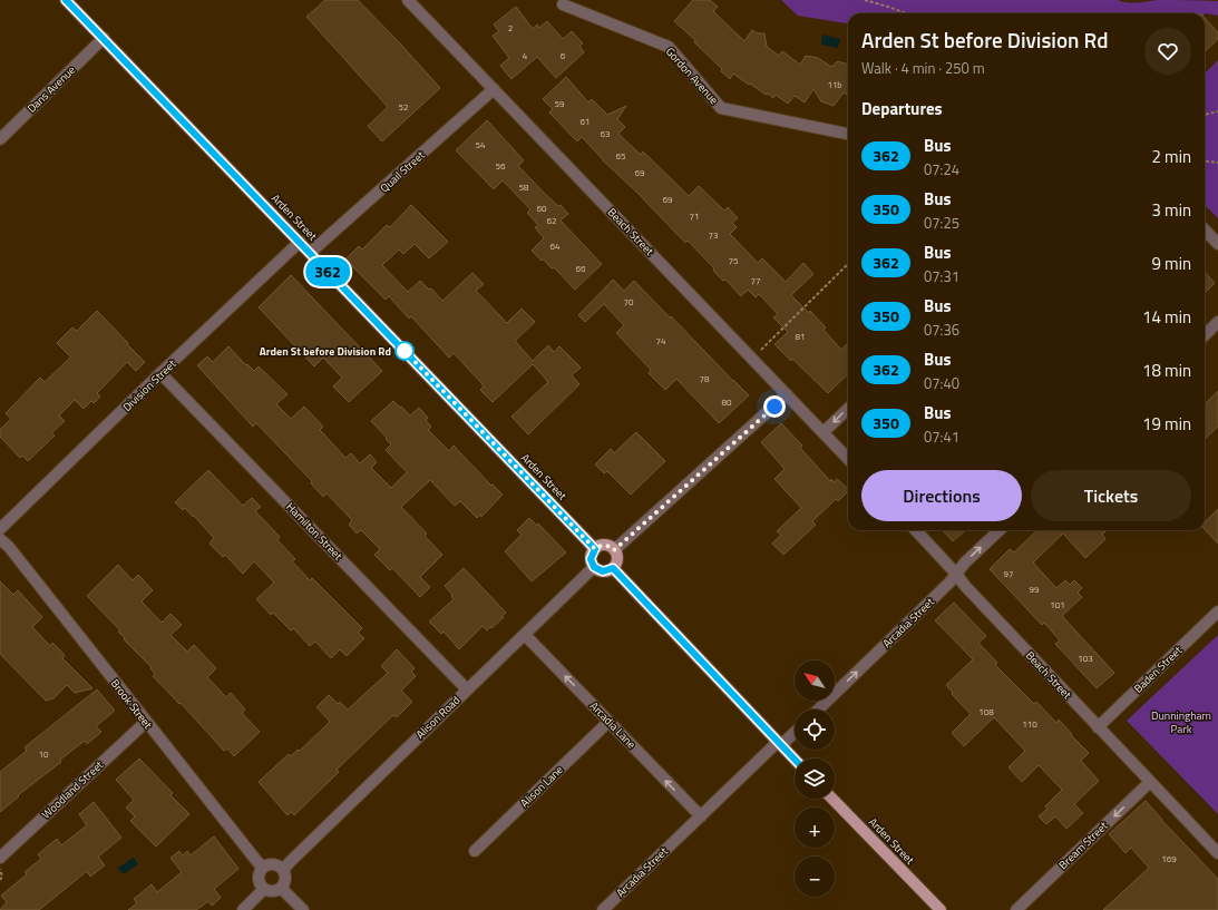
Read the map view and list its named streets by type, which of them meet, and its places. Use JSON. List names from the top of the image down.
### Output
{
  "streets": {
    "main road": ["Arden Street"],
    "street": [
      "Gordon Avenue",
      "Dans Avenue",
      "Quail Street",
      "Beach Street",
      "Division Street",
      "Hamilton Street",
      "Arcadia Street",
      "Baden Street",
      "Brook Street",
      "Alison Road",
      "Arcadia Lane",
      "Alison Lane",
      "Woodland Street",
      "Bream Street"
    ]
  },
  "crossings": [
    ["Dans Avenue", "Arden Street"],
    ["Quail Street", "Arden Street"],
    ["Quail Street", "Beach Street"],
    ["Arden Street", "Division Street"],
    ["Arden Street", "Alison Road"],
    ["Beach Street", "Arcadia Street"],
    ["Beach Street", "Baden Street"],
    ["Beach Street", "Bream Street"],
    ["Division Street", "Hamilton Street"],
    ["Hamilton Street", "Alison Road"],
    ["Arcadia Street", "Arcadia Lane"],
    ["Brook Street", "Alison Road"],
    ["Brook Street", "Woodland Street"],
    ["Alison Road", "Arcadia Lane"],
    ["Arcadia Lane", "Alison Lane"]
  ],
  "one_way": ["Arcadia Street", "Arcadia Lane", "Bream Street"],
  "parks": ["Dunningham Park"],
  "places": ["Arden St before Division Rd"],
  "lines": ["bus line 362"],
  "house_numbers": [
    "2",
    "4",
    "6",
    "11b",
    "59",
    "52",
    "61",
    "63",
    "54",
    "65",
    "56",
    "69",
    "58",
    "69",
    "60",
    "71",
    "62",
    "73",
    "64",
    "75",
    "66",
    "77",
    "70",
    "81",
    "74",
    "78",
    "80",
    "97",
    "99",
    "101",
    "103",
    "108",
    "110",
    "10",
    "169"
  ],
  "north": "top left",
  "page": {
    "on_map": "362",
    "heading": [
      ["Arden St before Division Rd", "Walk · 4 min · 250 m"],
      "Departures"
    ],
    "list": [
      {
        "mark": "362",
        "name": "Bus",
        "note": "07:24",
        "value": "2 min"
      },
      {
        "mark": "350",
        "name": "Bus",
        "note": "07:25",
        "value": "3 min"
      },
      {
        "mark": "362",
        "name": "Bus",
        "note": "07:31",
        "value": "9 min"
      },
      {
        "mark": "350",
        "name": "Bus",
        "note": "07:36",
        "value": "14 min"
      },
      {
        "mark": "362",
        "name": "Bus",
        "note": "07:40",
        "value": "18 min"
      },
      {
        "mark": "350",
        "name": "Bus",
        "note": "07:41",
        "value": "19 min"
      }
    ],
    "buttons": ["Directions", "Tickets"],
    "map_buttons": ["+", "−"]
  }
}
